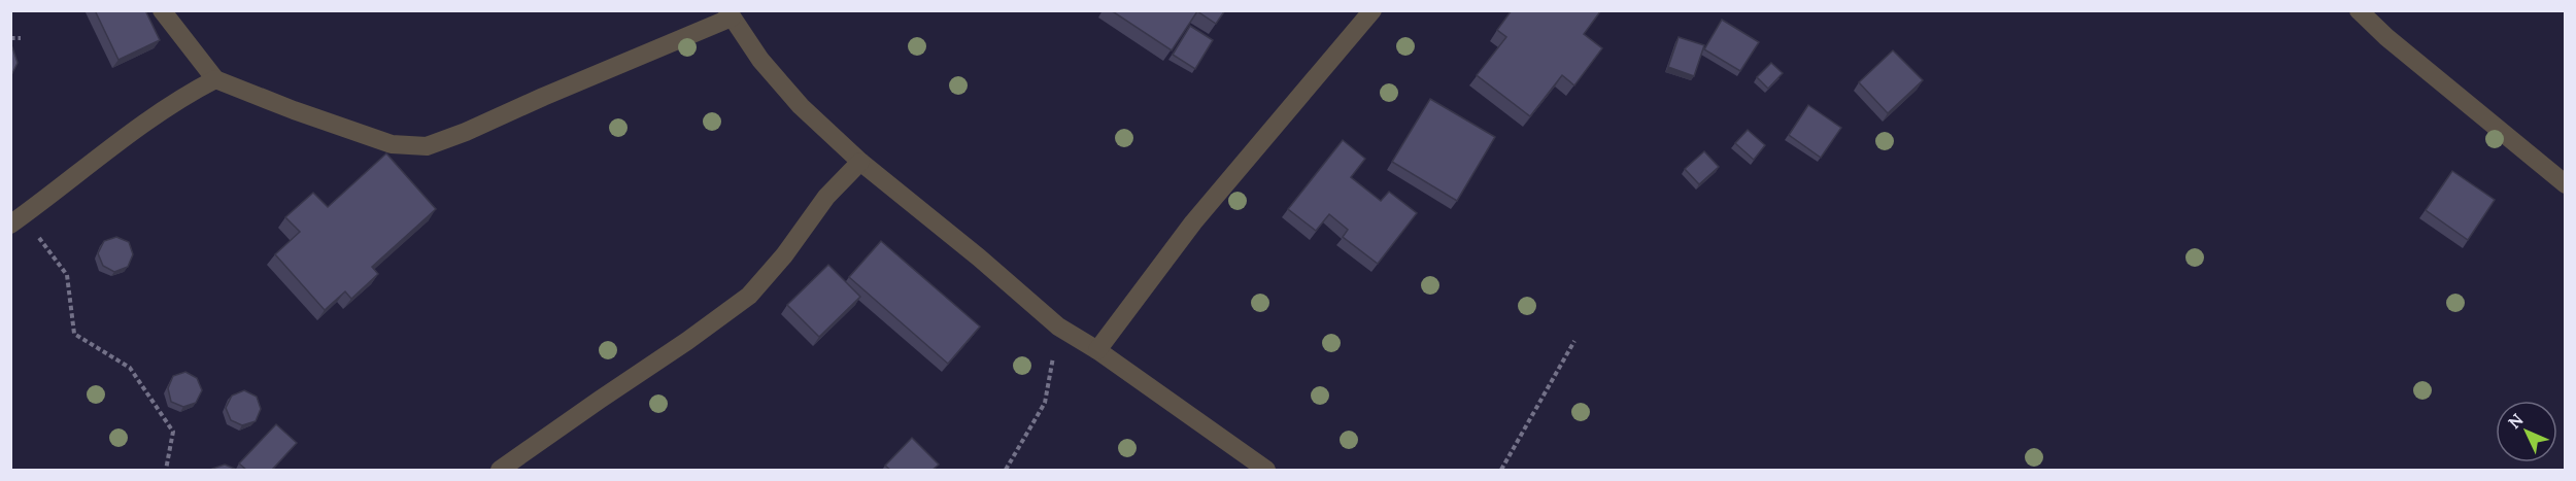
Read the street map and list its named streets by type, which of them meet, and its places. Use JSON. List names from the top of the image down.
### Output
{
  "north": "top left"
}
